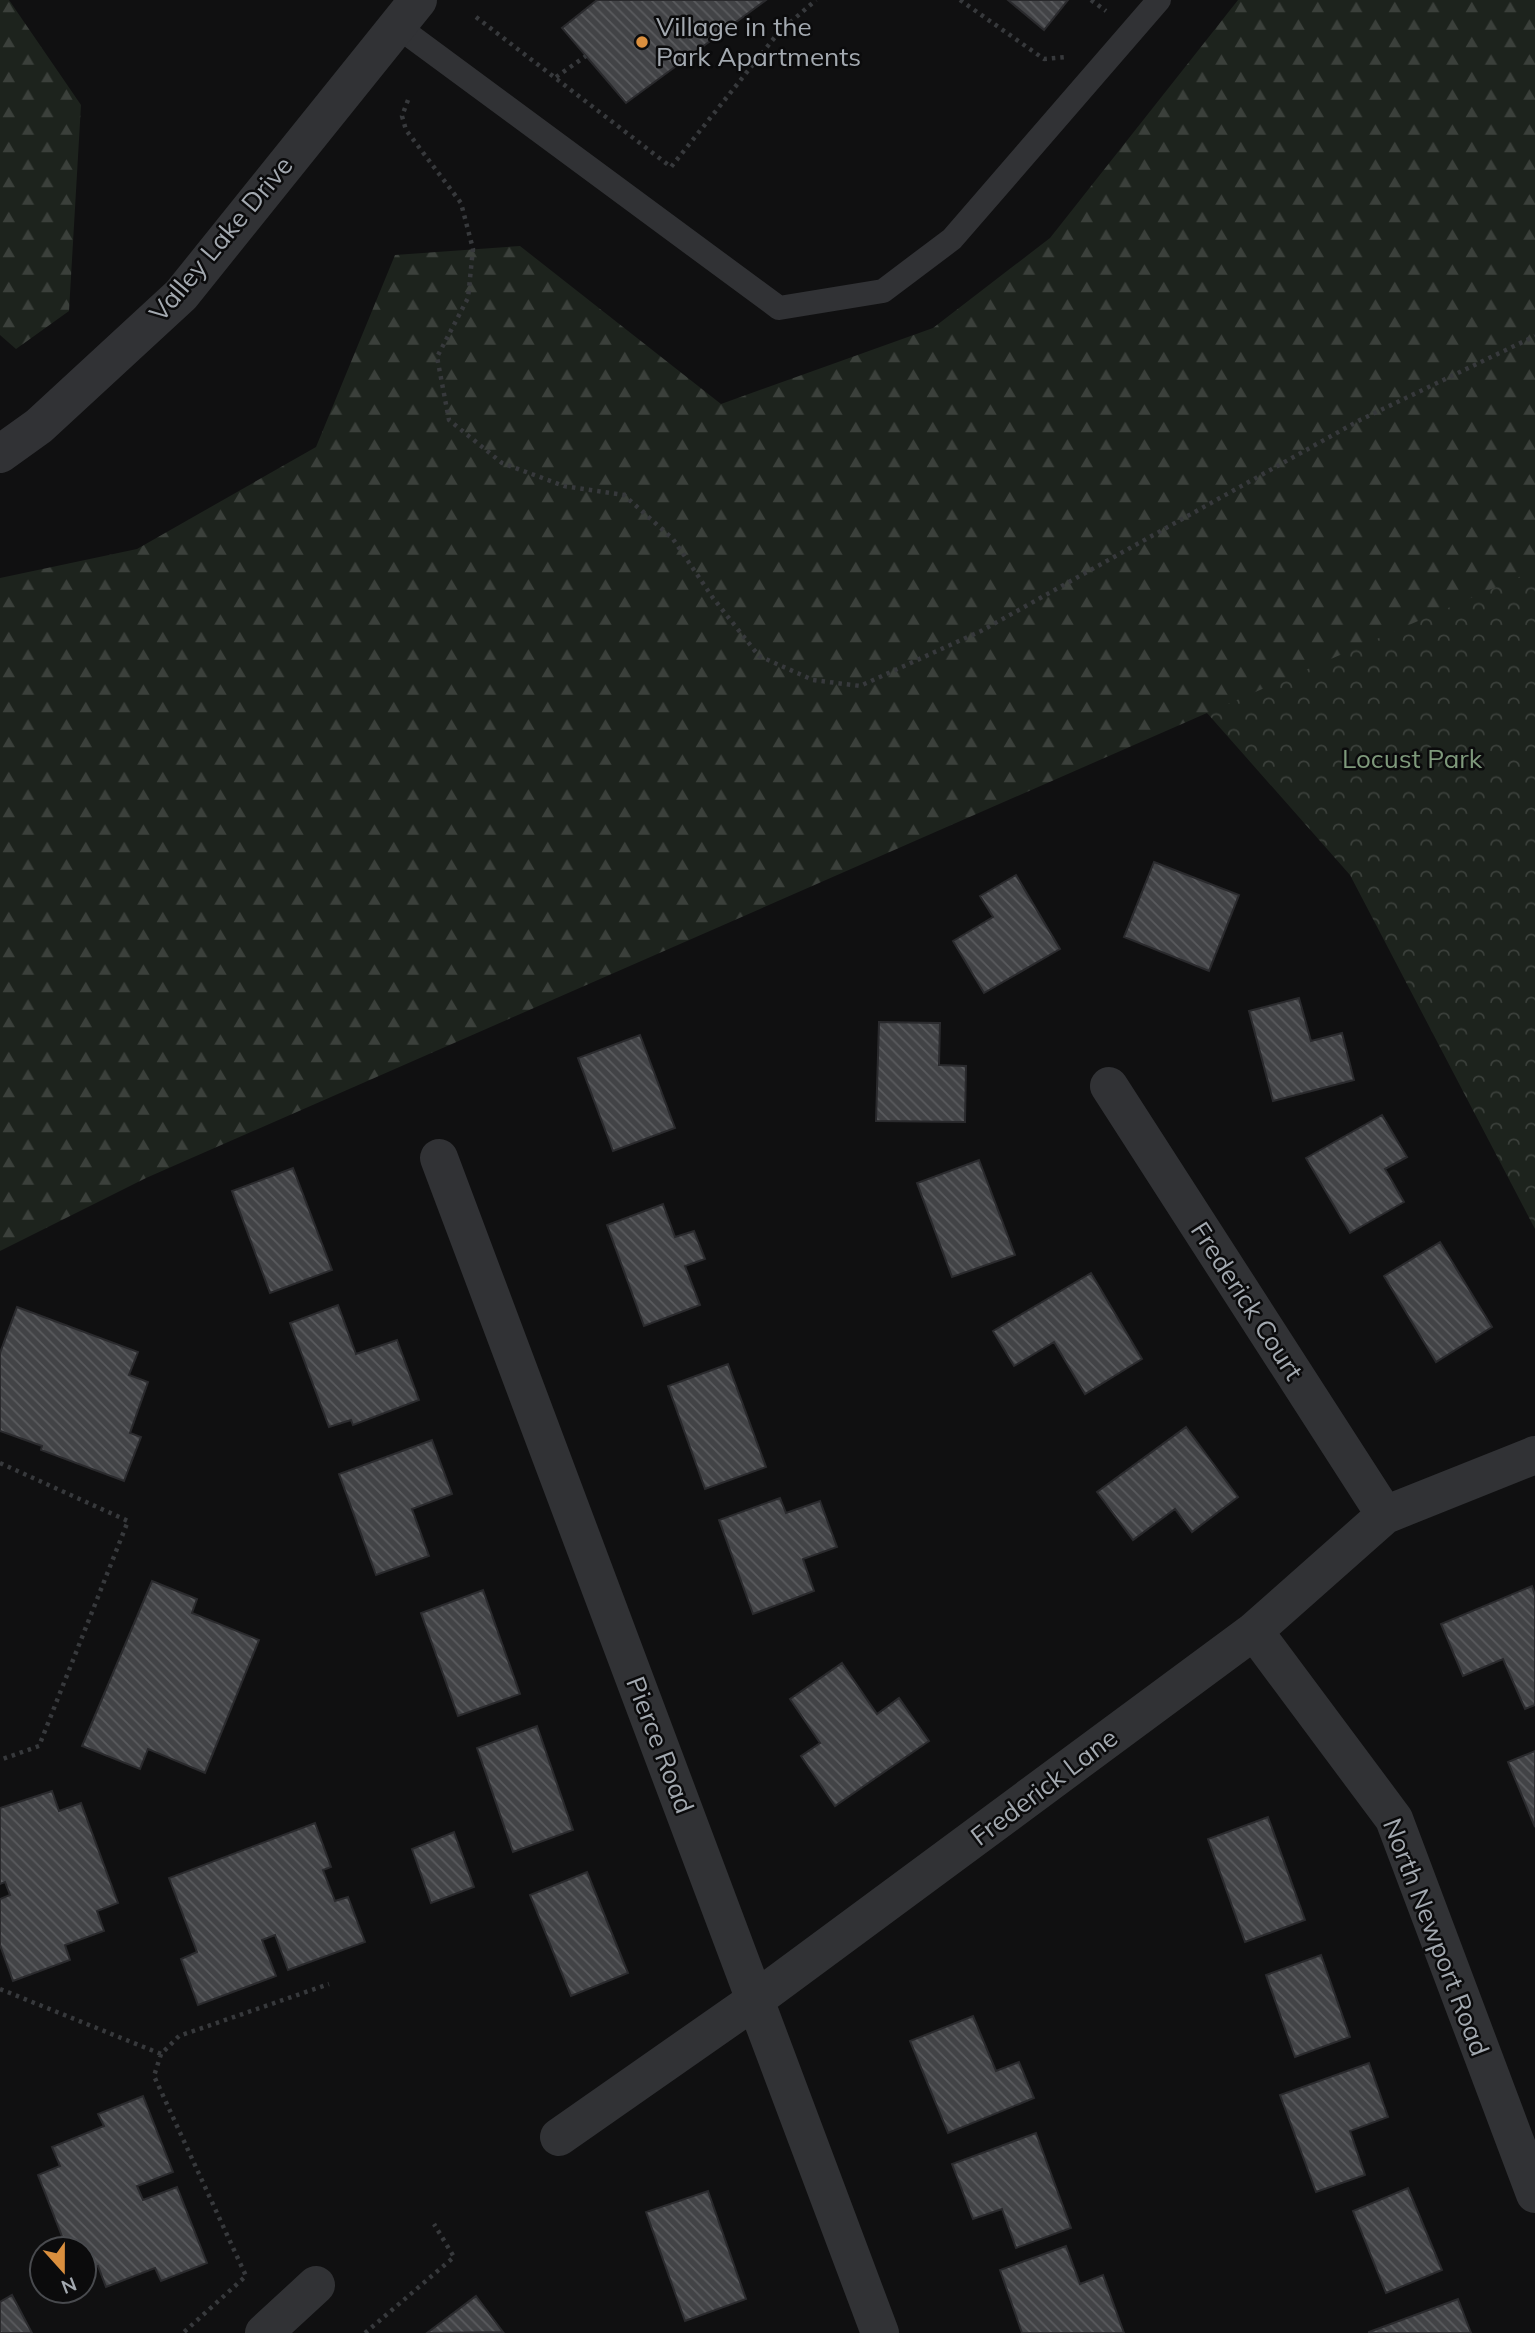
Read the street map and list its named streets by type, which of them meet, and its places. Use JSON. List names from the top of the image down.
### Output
{
  "streets": {
    "street": [
      "Valley Lake Drive",
      "Frederick Court",
      "Pierce Road",
      "Frederick Lane",
      "North Newport Road"
    ]
  },
  "crossings": [
    ["Frederick Court", "Frederick Lane"],
    ["Pierce Road", "Frederick Lane"],
    ["Frederick Lane", "North Newport Road"]
  ],
  "parks": ["Locust Park"],
  "places": ["Village in the Park Apartments"],
  "north": "bottom"
}
